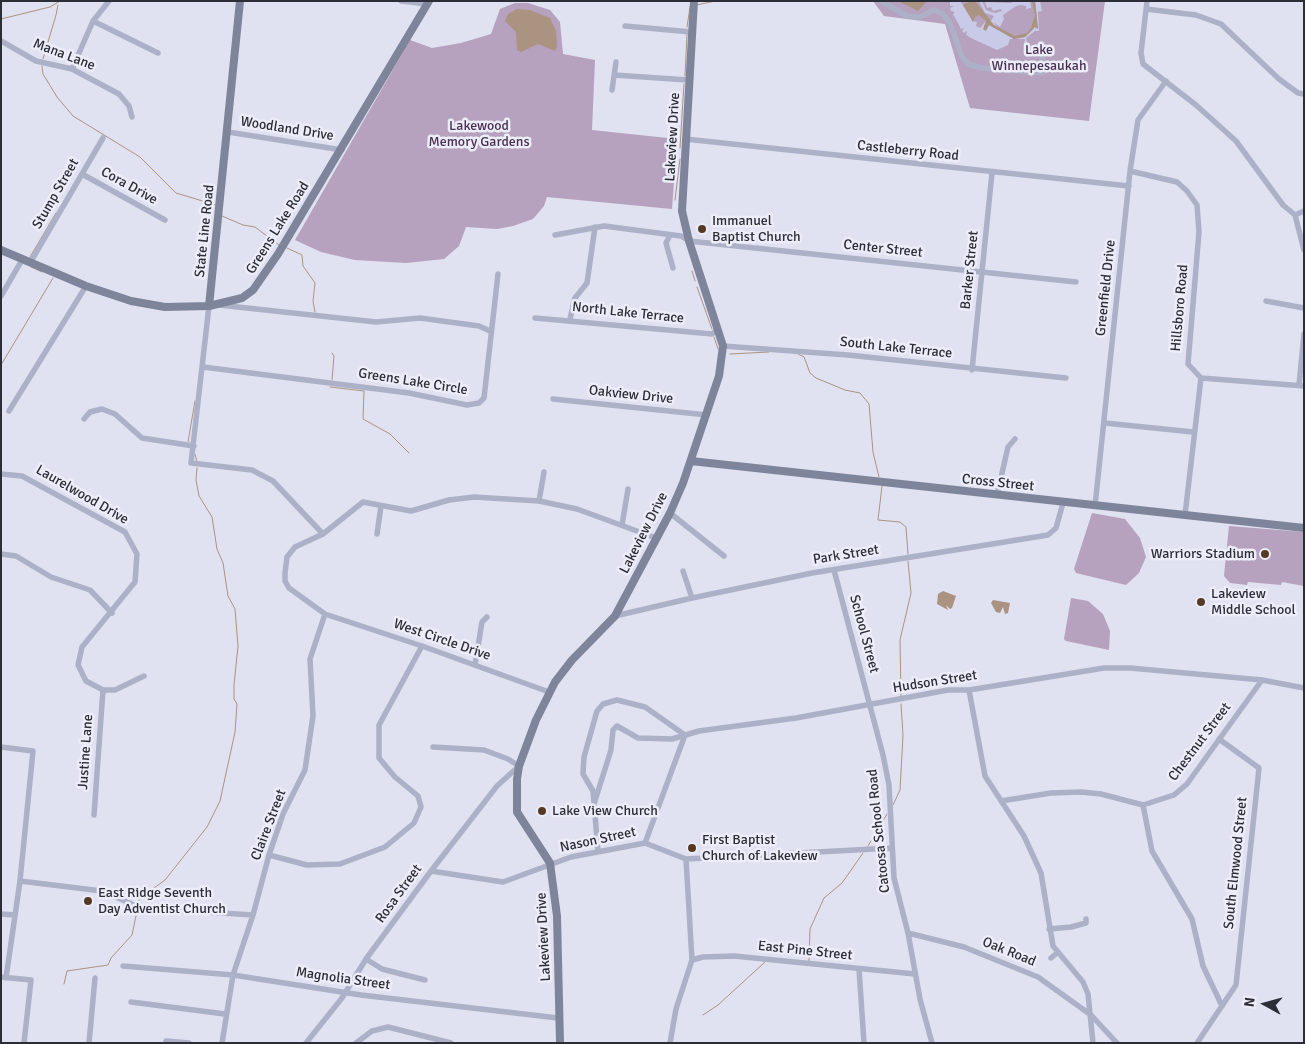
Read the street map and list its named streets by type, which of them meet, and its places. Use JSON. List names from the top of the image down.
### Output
{
  "streets": {
    "street": [
      "Mana Lane",
      "Woodland Drive",
      "Lakeview Drive",
      "Castleberry Road",
      "Cora Drive",
      "Stump Street",
      "Greens Lake Road",
      "State Line Road",
      "Center Street",
      "Barker Street",
      "Greenfield Drive",
      "Hillsboro Road",
      "North Lake Terrace",
      "South Lake Terrace",
      "Greens Lake Circle",
      "Oakview Drive",
      "Cross Street",
      "Laurelwood Drive",
      "Park Street",
      "School Street",
      "West Circle Drive",
      "Hudson Street",
      "Chestnut Street",
      "Justine Lane",
      "Claire Street",
      "Catoosa School Road",
      "Nason Street",
      "South Elmwood Street",
      "Rosa Street",
      "East Pine Street",
      "Oak Road",
      "Magnolia Street"
    ]
  },
  "crossings": [
    ["Woodland Drive", "Greens Lake Road"],
    ["Woodland Drive", "State Line Road"],
    ["Lakeview Drive", "Castleberry Road"],
    ["Lakeview Drive", "Center Street"],
    ["Lakeview Drive", "North Lake Terrace"],
    ["Lakeview Drive", "South Lake Terrace"],
    ["Lakeview Drive", "Oakview Drive"],
    ["Lakeview Drive", "Cross Street"],
    ["Lakeview Drive", "Park Street"],
    ["Lakeview Drive", "West Circle Drive"],
    ["Lakeview Drive", "Nason Street"],
    ["Lakeview Drive", "Rosa Street"],
    ["Lakeview Drive", "Magnolia Street"],
    ["Castleberry Road", "Barker Street"],
    ["Castleberry Road", "Greenfield Drive"],
    ["Cora Drive", "Stump Street"],
    ["Stump Street", "Greens Lake Road"],
    ["Greens Lake Road", "State Line Road"],
    ["State Line Road", "Greens Lake Circle"],
    ["State Line Road", "West Circle Drive"],
    ["Center Street", "Barker Street"],
    ["Barker Street", "South Lake Terrace"],
    ["Greenfield Drive", "Hillsboro Road"],
    ["Greenfield Drive", "Cross Street"],
    ["Cross Street", "Park Street"],
    ["Laurelwood Drive", "Justine Lane"],
    ["Park Street", "School Street"],
    ["School Street", "Hudson Street"],
    ["School Street", "Catoosa School Road"],
    ["West Circle Drive", "Claire Street"],
    ["Hudson Street", "Chestnut Street"],
    ["Hudson Street", "Catoosa School Road"],
    ["Chestnut Street", "South Elmwood Street"],
    ["Claire Street", "Magnolia Street"],
    ["Catoosa School Road", "Nason Street"],
    ["Catoosa School Road", "East Pine Street"],
    ["Catoosa School Road", "Oak Road"],
    ["Nason Street", "Rosa Street"],
    ["Rosa Street", "Magnolia Street"]
  ],
  "parks": ["Lake Winnepesaukah", "Lakewood Memory Gardens"],
  "places": [
    "Immanuel Baptist Church",
    "Warriors Stadium",
    "Lakeview Middle School",
    "Lake View Church",
    "First Baptist Church of Lakeview",
    "East Ridge Seventh Day Adventist Church"
  ],
  "north": "left"
}
